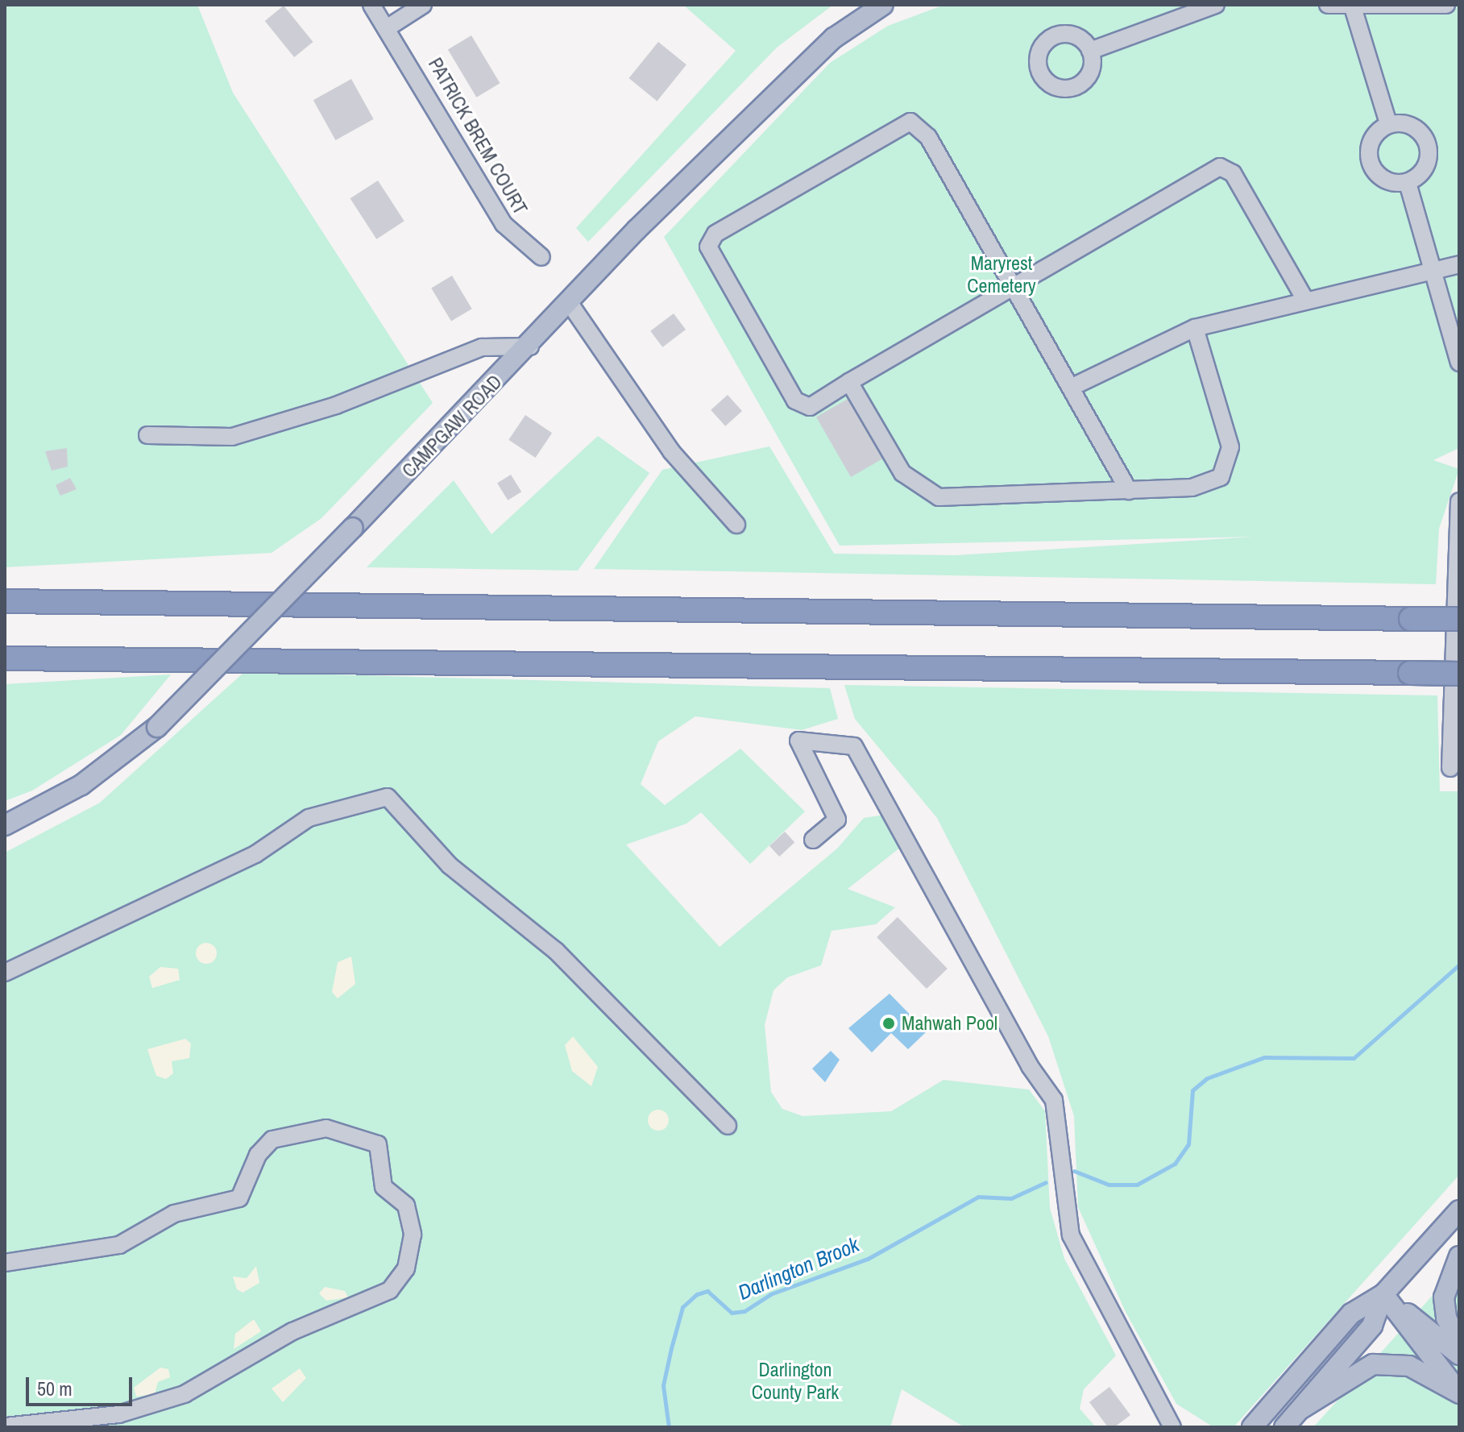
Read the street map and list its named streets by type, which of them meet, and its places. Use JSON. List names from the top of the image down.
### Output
{
  "streets": {
    "main road": ["CAMPGAW ROAD"],
    "street": ["PATRICK BREM COURT"]
  },
  "water": ["Darlington Brook"],
  "parks": ["Maryrest Cemetery", "Darlington County Park"],
  "places": ["Mahwah Pool"],
  "scale_bar": "50 m"
}
